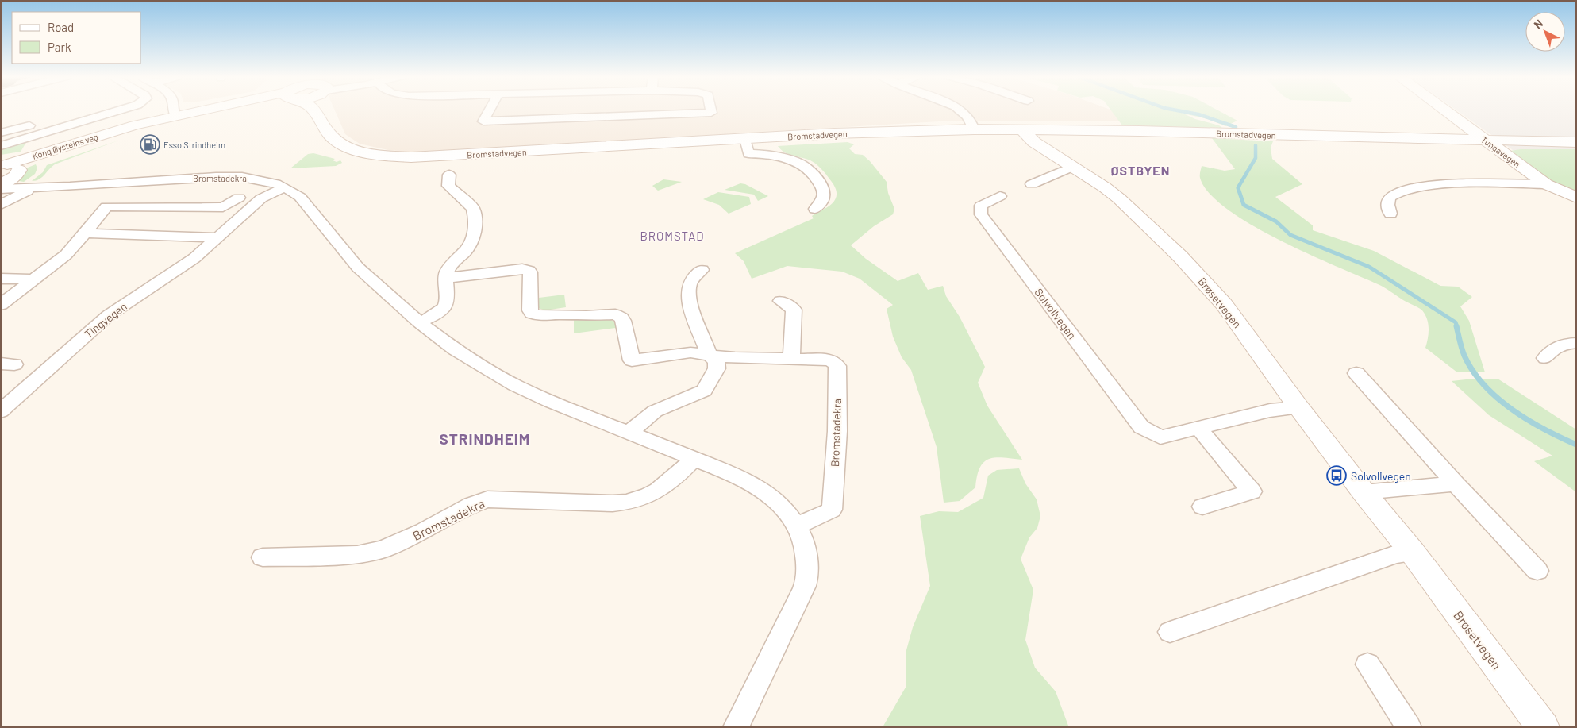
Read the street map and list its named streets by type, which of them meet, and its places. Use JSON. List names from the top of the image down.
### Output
{
  "streets": {
    "street": [
      "Bromstadvegen",
      "Kong Øysteins veg",
      "Tungavegen",
      "Bromstadekra",
      "Brøsetvegen",
      "Solvollvegen",
      "Tingvegen"
    ]
  },
  "crossings": [
    ["Bromstadvegen", "Tungavegen"],
    ["Bromstadvegen", "Brøsetvegen"],
    ["Kong Øysteins veg", "Bromstadekra"],
    ["Bromstadekra", "Tingvegen"],
    ["Brøsetvegen", "Solvollvegen"]
  ],
  "districts": ["ØSTBYEN", "BROMSTAD", "STRINDHEIM"],
  "places": {
    "fuel station": ["Esso Strindheim"],
    "bus stop": ["Solvollvegen"]
  },
  "legend": ["Road", "Park"],
  "north": "top left"
}
